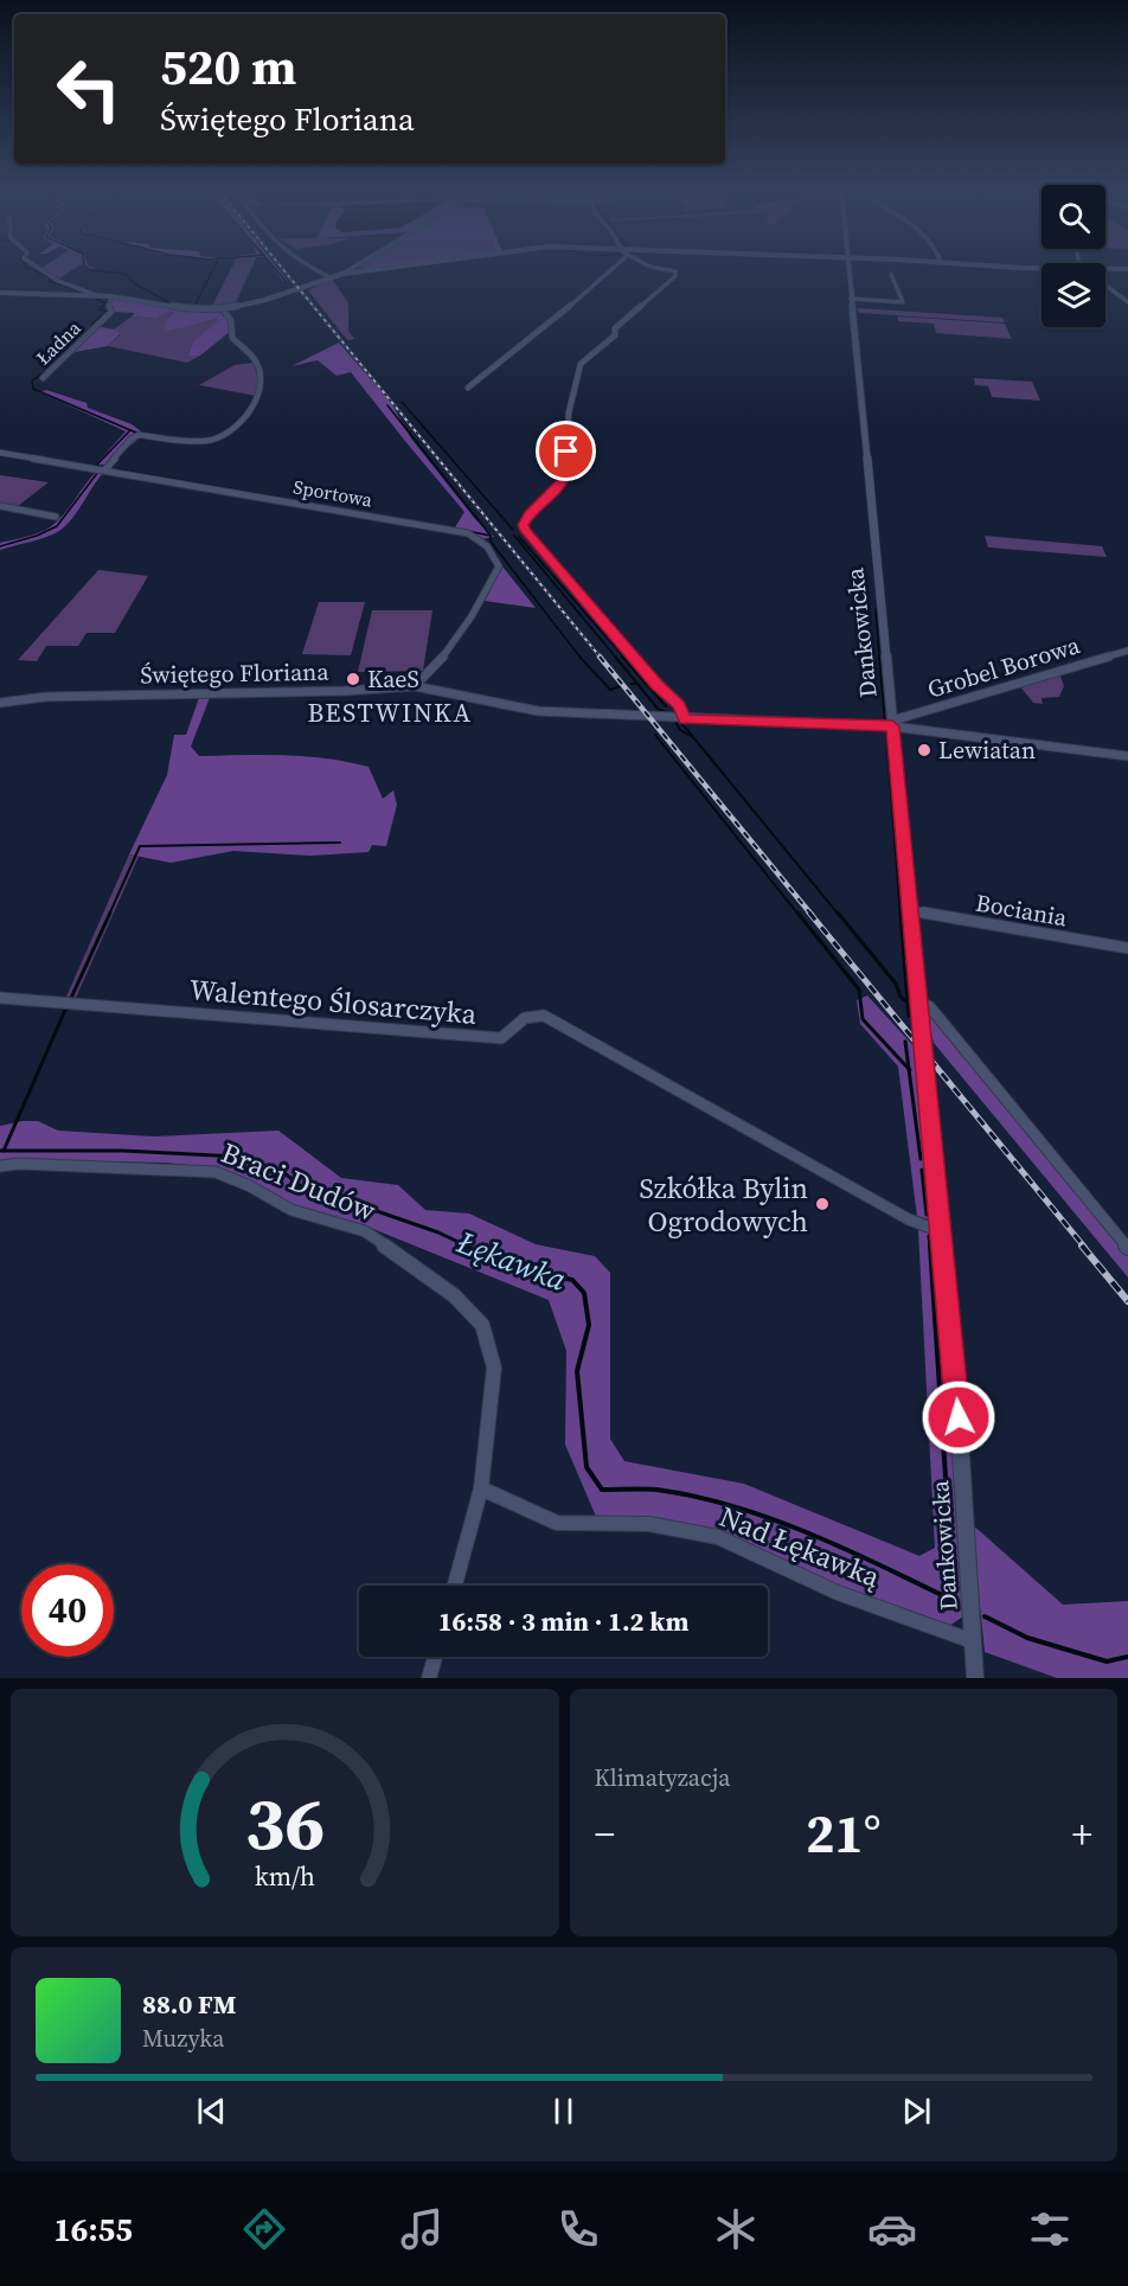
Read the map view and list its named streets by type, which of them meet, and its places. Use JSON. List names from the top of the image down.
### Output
{
  "streets": {
    "street": [
      "Ładna",
      "Sportowa",
      "Dankowicka",
      "Grobel Borowa",
      "Świętego Floriana",
      "Bociania",
      "Walentego Ślosarczyka",
      "Braci Dudów",
      "Nad Łękawką"
    ]
  },
  "crossings": [
    ["Sportowa", "Świętego Floriana"],
    ["Dankowicka", "Grobel Borowa"],
    ["Dankowicka", "Świętego Floriana"],
    ["Dankowicka", "Bociania"],
    ["Dankowicka", "Walentego Ślosarczyka"],
    ["Dankowicka", "Nad Łękawką"],
    ["Grobel Borowa", "Świętego Floriana"],
    ["Braci Dudów", "Nad Łękawką"]
  ],
  "districts": ["BESTWINKA"],
  "water": ["Łękawka"],
  "places": ["KaeS", "Lewiatan", "Szkółka Bylin Ogrodowych"],
  "page": {
    "turn": ["520 m", "Świętego Floriana"],
    "limit": "40",
    "trip": "16:58 · 3 min · 1.2 km",
    "tile": "Klimatyzacja",
    "heat": ["−", "21°", "+"],
    "song": ["88.0 FM", "Muzyka"],
    "tabs": "16:55",
    "gauge": ["36", "km/h"]
  }
}
